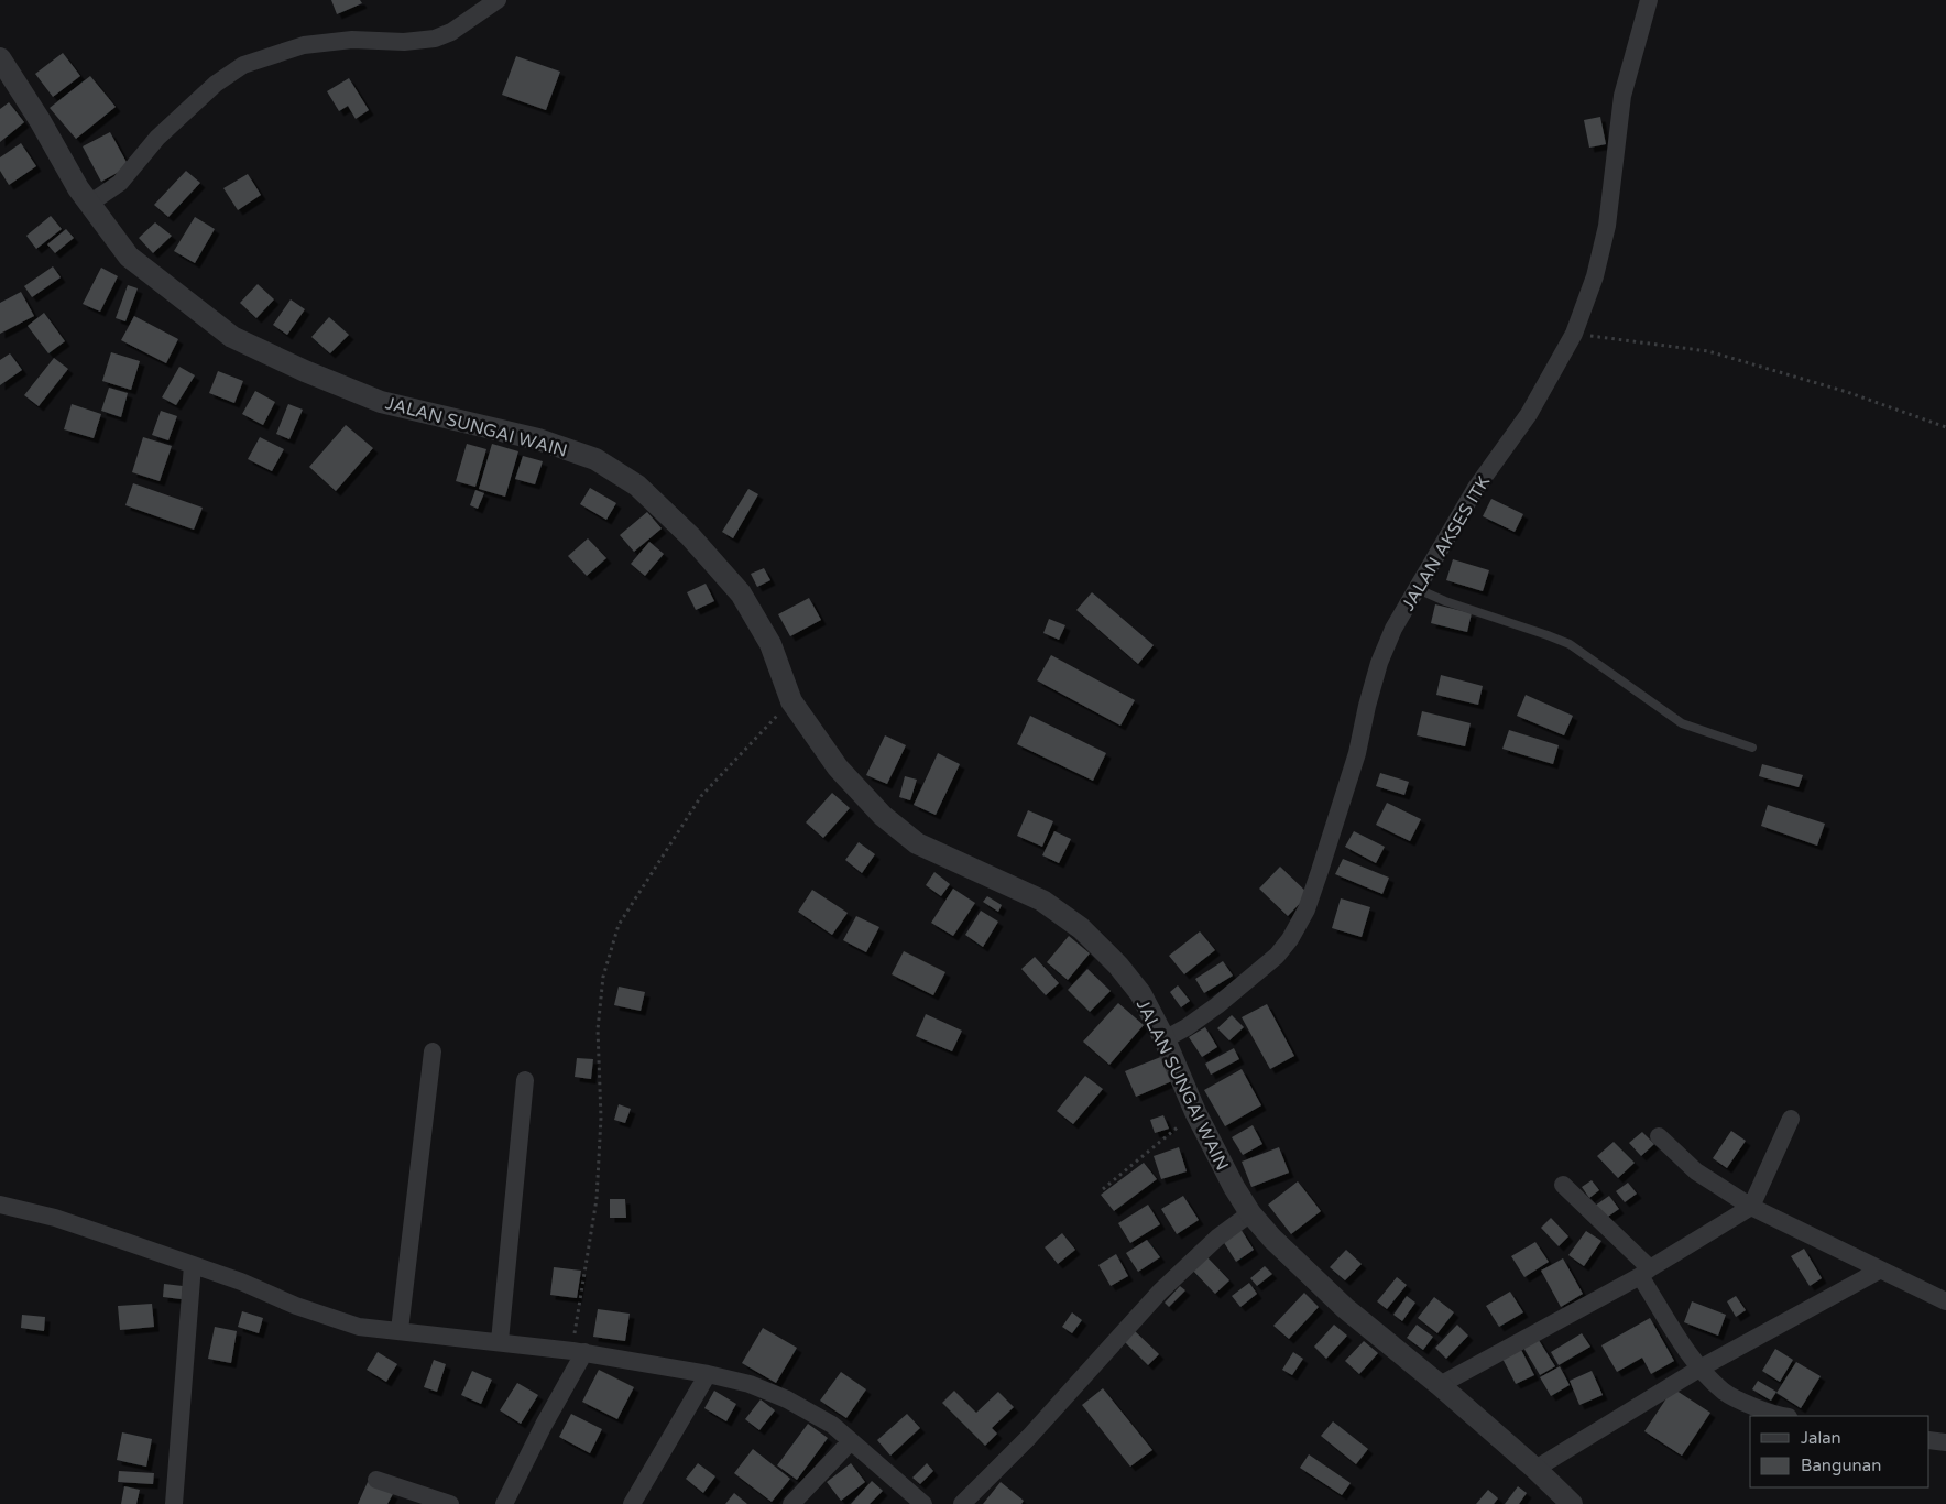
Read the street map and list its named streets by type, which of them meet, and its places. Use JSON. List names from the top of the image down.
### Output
{
  "streets": {
    "street": ["JALAN SUNGAI WAIN", "JALAN AKSES ITK"]
  },
  "crossings": [
    ["JALAN SUNGAI WAIN", "JALAN AKSES ITK"]
  ],
  "legend": ["Jalan", "Bangunan"]
}
